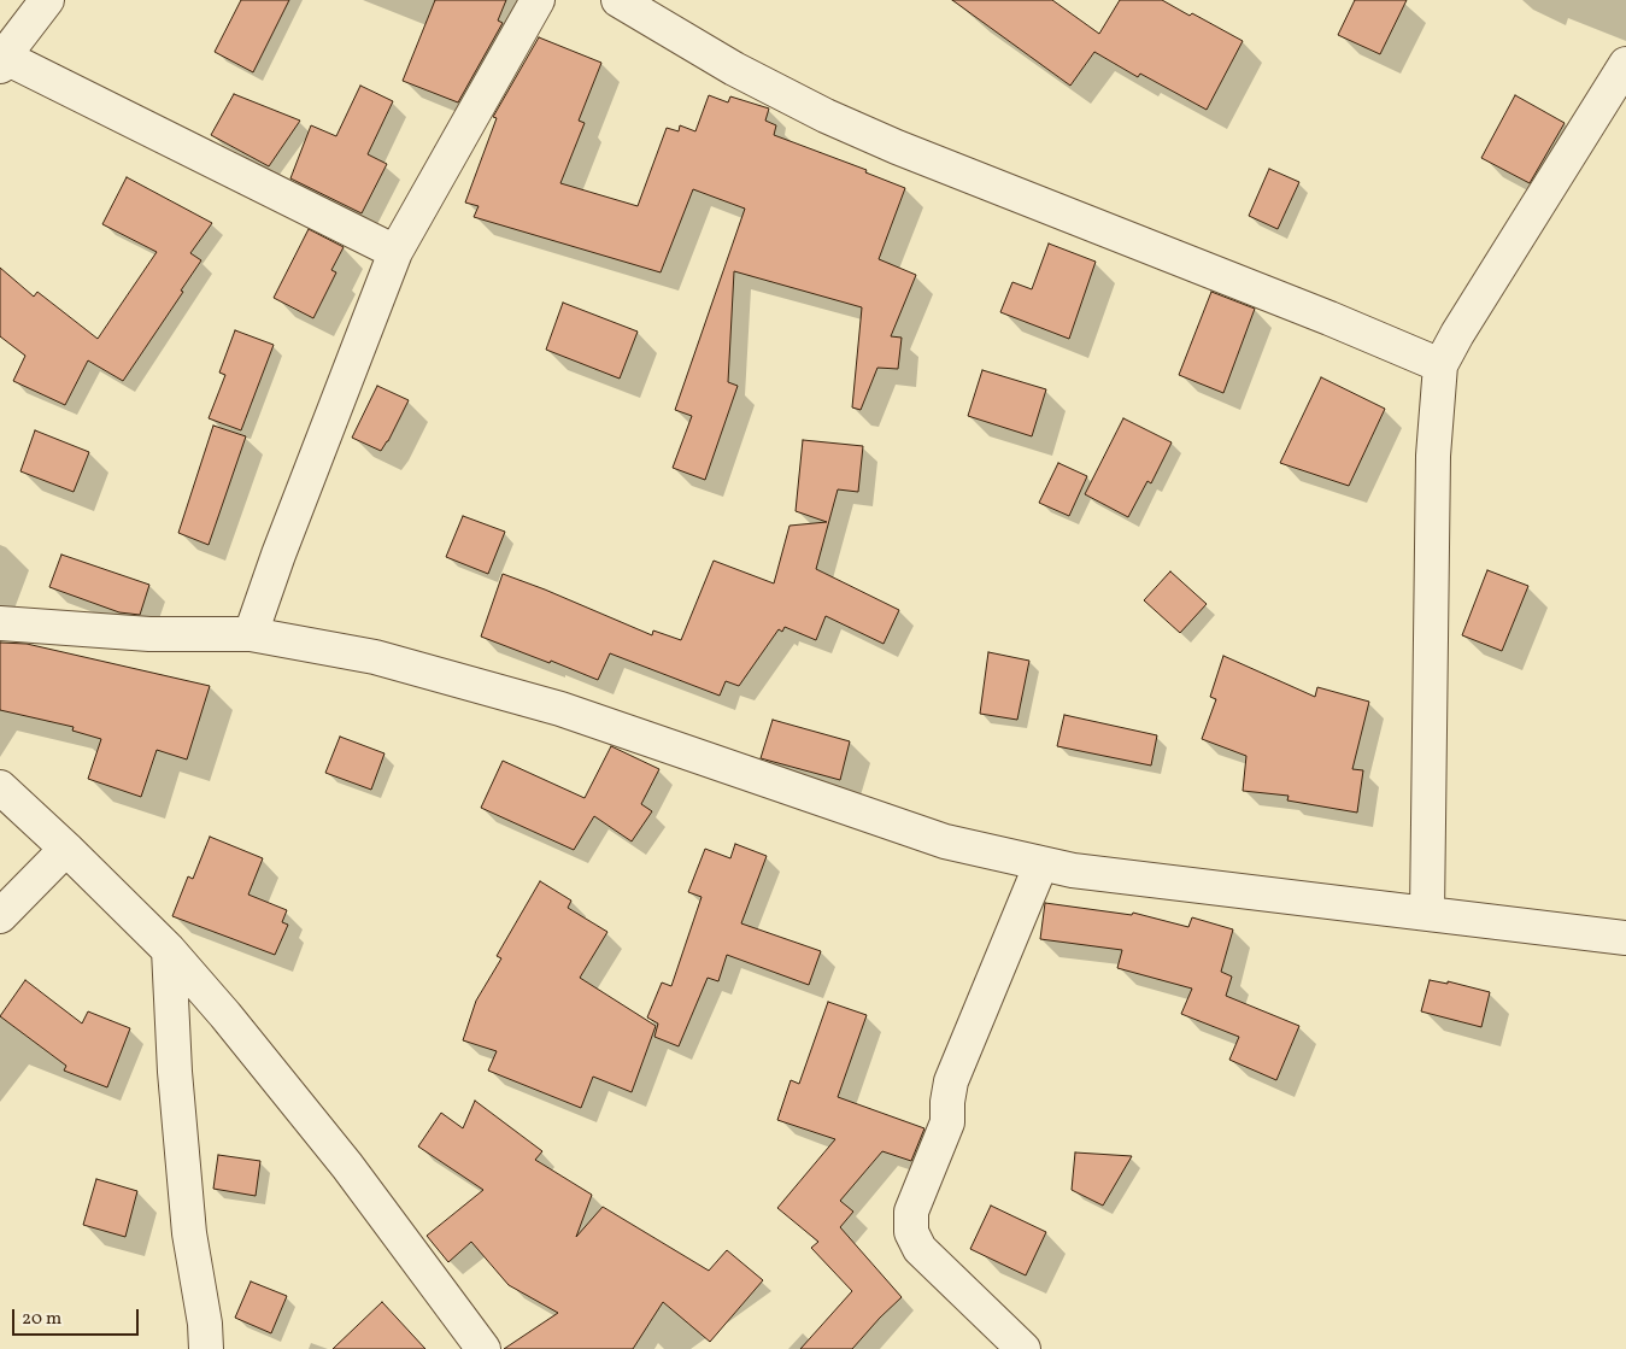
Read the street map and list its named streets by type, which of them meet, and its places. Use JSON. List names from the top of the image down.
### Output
{
  "scale_bar": "20 m"
}
